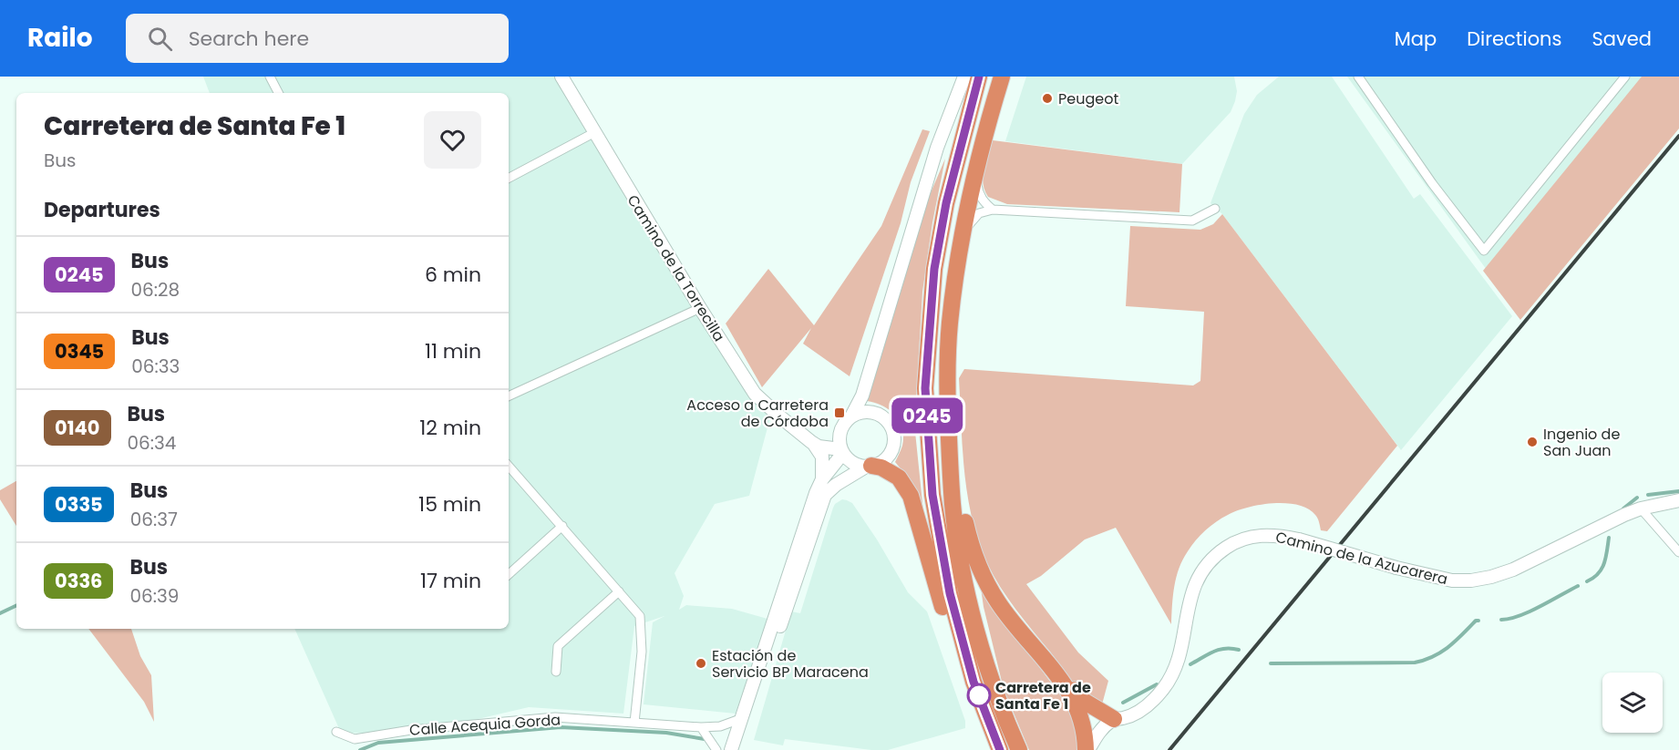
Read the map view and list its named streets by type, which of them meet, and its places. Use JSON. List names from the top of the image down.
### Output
{
  "streets": {
    "street": ["Camino de la Torrecilla", "Camino de la Azucarera", "Calle Acequia Gorda"]
  },
  "places": {
    "other": [
      "Peugeot",
      "Ingenio de San Juan",
      "Estación de Servicio BP Maracena",
      "Carretera de Santa Fe 1"
    ],
    "transit": ["Acceso a Carretera de Córdoba"]
  },
  "lines": ["bus line 0245"],
  "page": {
    "header": "Railo",
    "search": "Search here",
    "nav": ["Map", "Directions", "Saved"],
    "on_map": "0245",
    "heading": [
      ["Carretera de Santa Fe 1", "Bus"],
      "Departures"
    ],
    "list": [
      {
        "mark": "0245",
        "name": "Bus",
        "note": "06:28",
        "value": "6 min"
      },
      {
        "mark": "0345",
        "name": "Bus",
        "note": "06:33",
        "value": "11 min"
      },
      {
        "mark": "0140",
        "name": "Bus",
        "note": "06:34",
        "value": "12 min"
      },
      {
        "mark": "0335",
        "name": "Bus",
        "note": "06:37",
        "value": "15 min"
      },
      {
        "mark": "0336",
        "name": "Bus",
        "note": "06:39",
        "value": "17 min"
      }
    ]
  }
}
